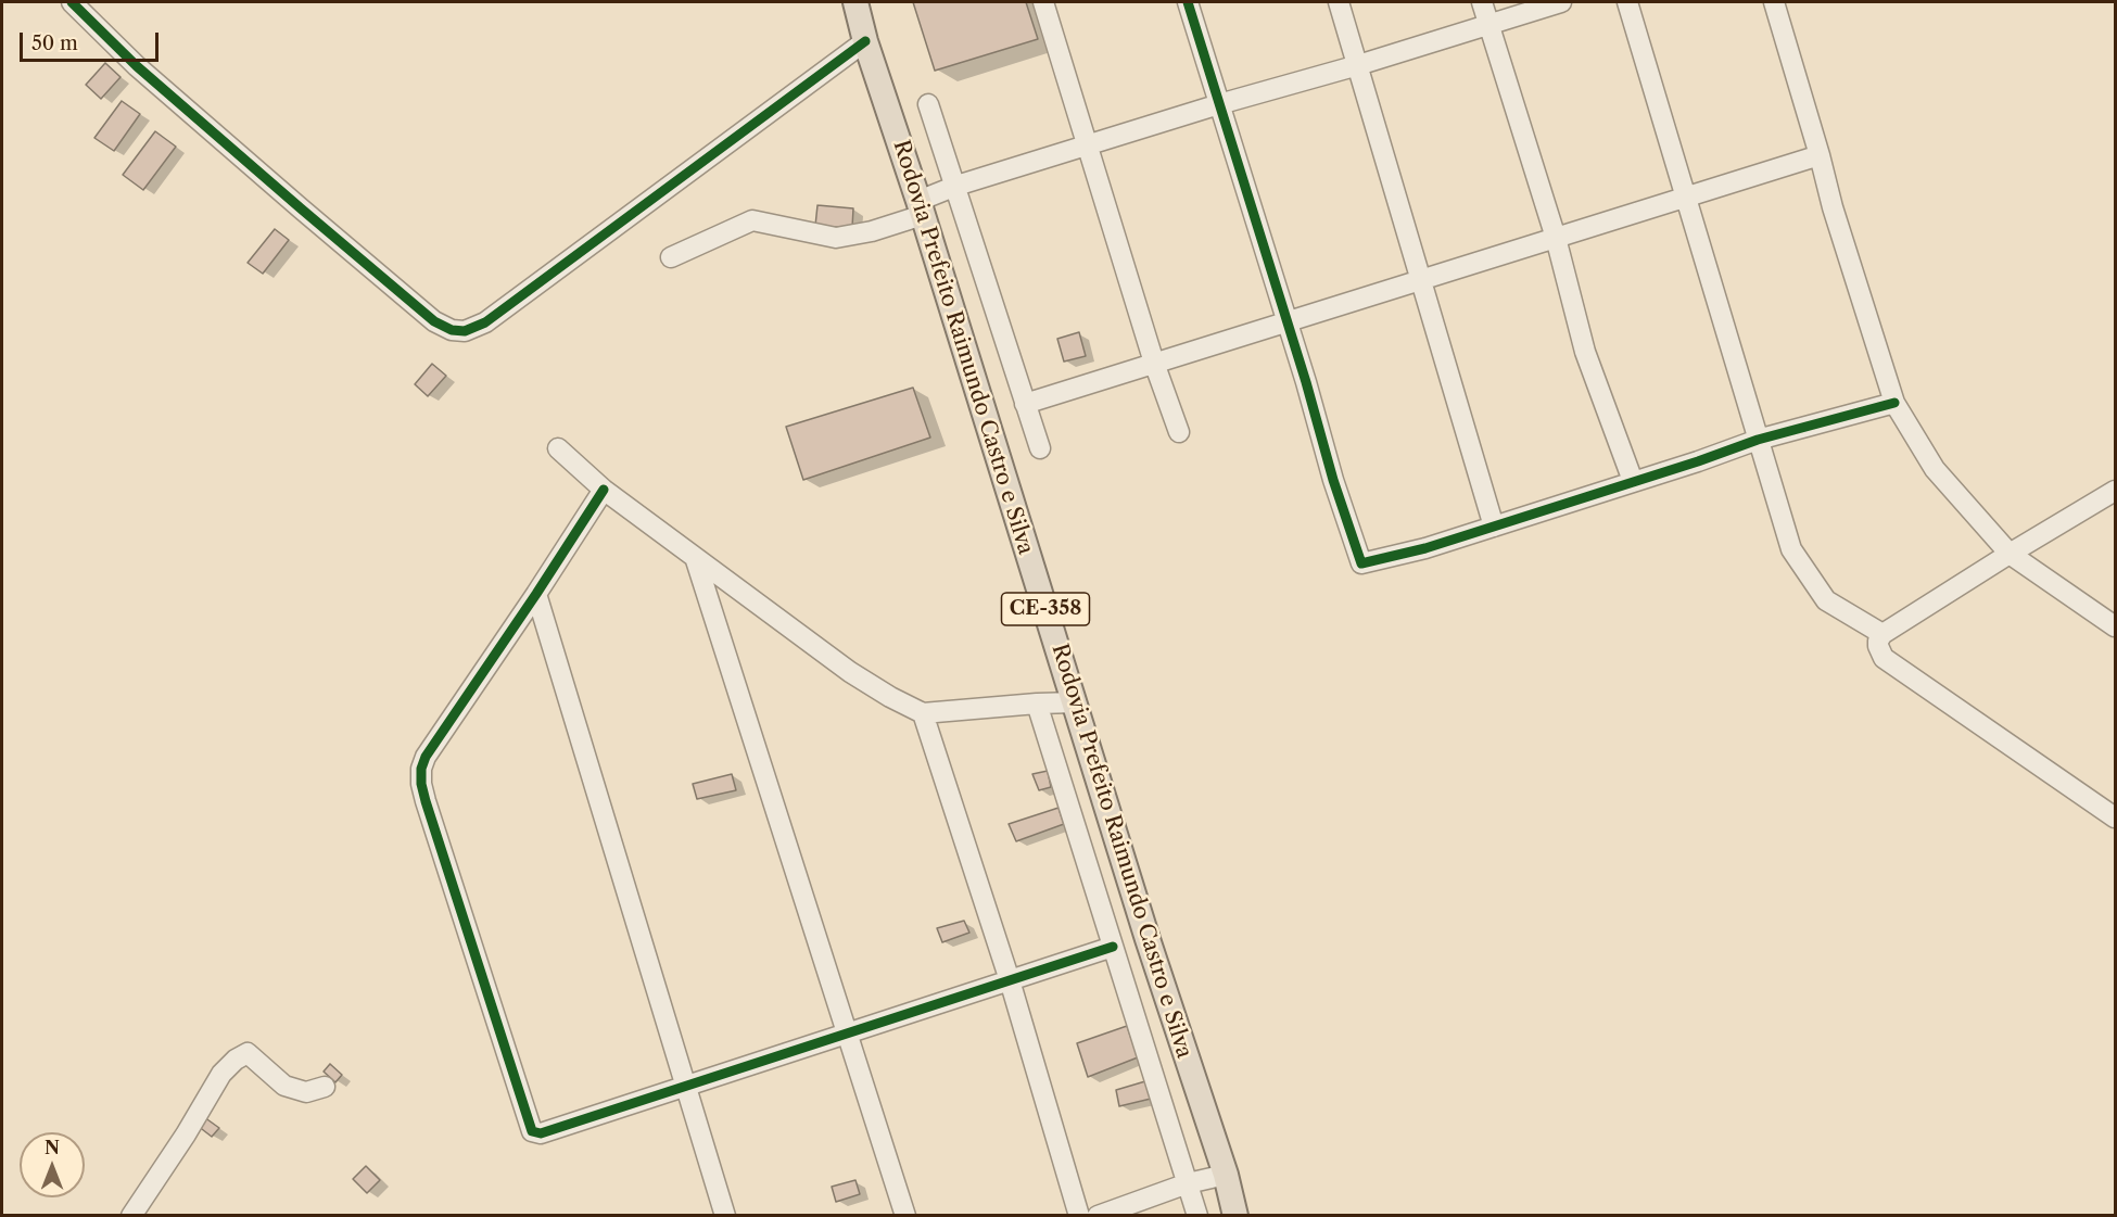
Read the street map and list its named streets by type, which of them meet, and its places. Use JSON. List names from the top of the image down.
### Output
{
  "streets": {
    "main road": ["Rodovia Prefeito Raimundo Castro e Silva", "CE-358"]
  },
  "scale_bar": "50 m",
  "north": "top"
}
